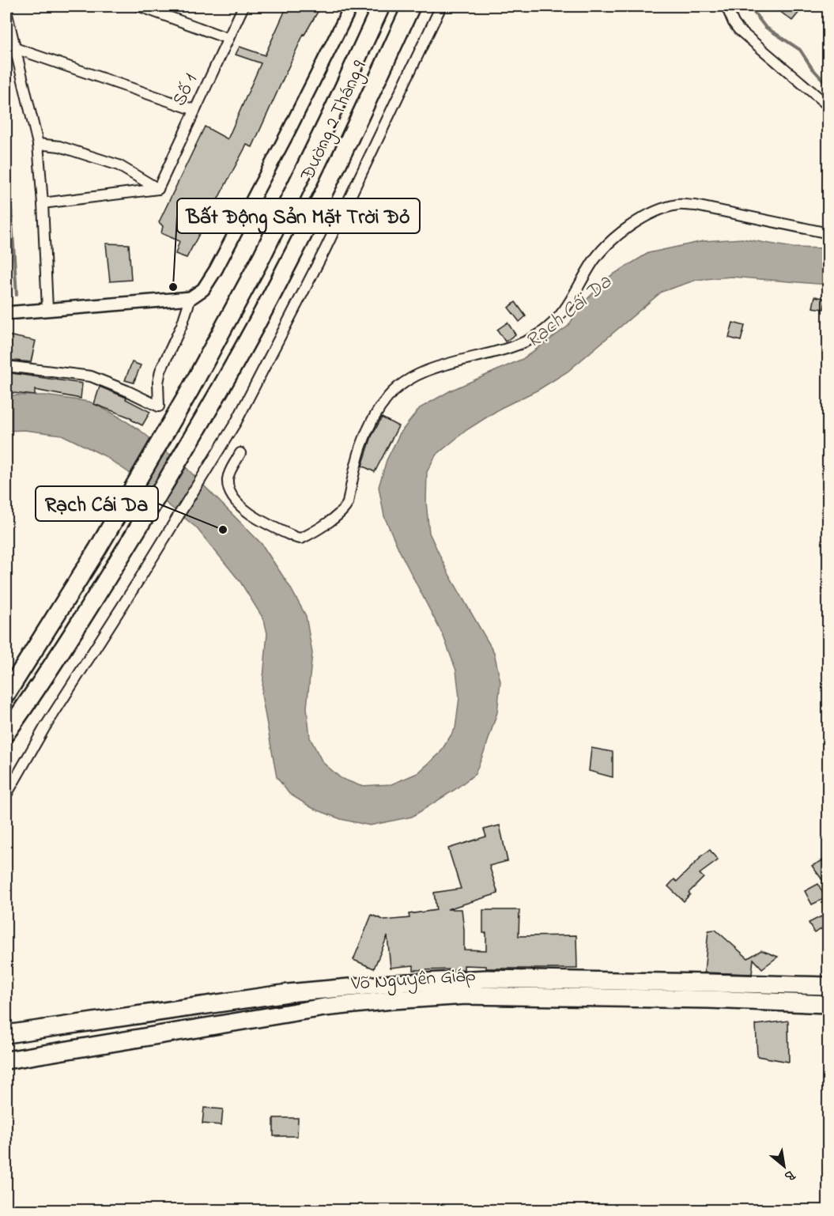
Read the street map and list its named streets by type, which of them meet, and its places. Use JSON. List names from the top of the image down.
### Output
{
  "streets": {
    "highway": ["Đường 2 Tháng 9", "Võ Nguyên Giáp"],
    "street": ["Số 1"]
  },
  "water": ["Rạch Cái Da"],
  "places": ["Bất Động Sản Mặt Trời Đỏ", "Rạch Cái Da"],
  "north": "bottom right"
}
